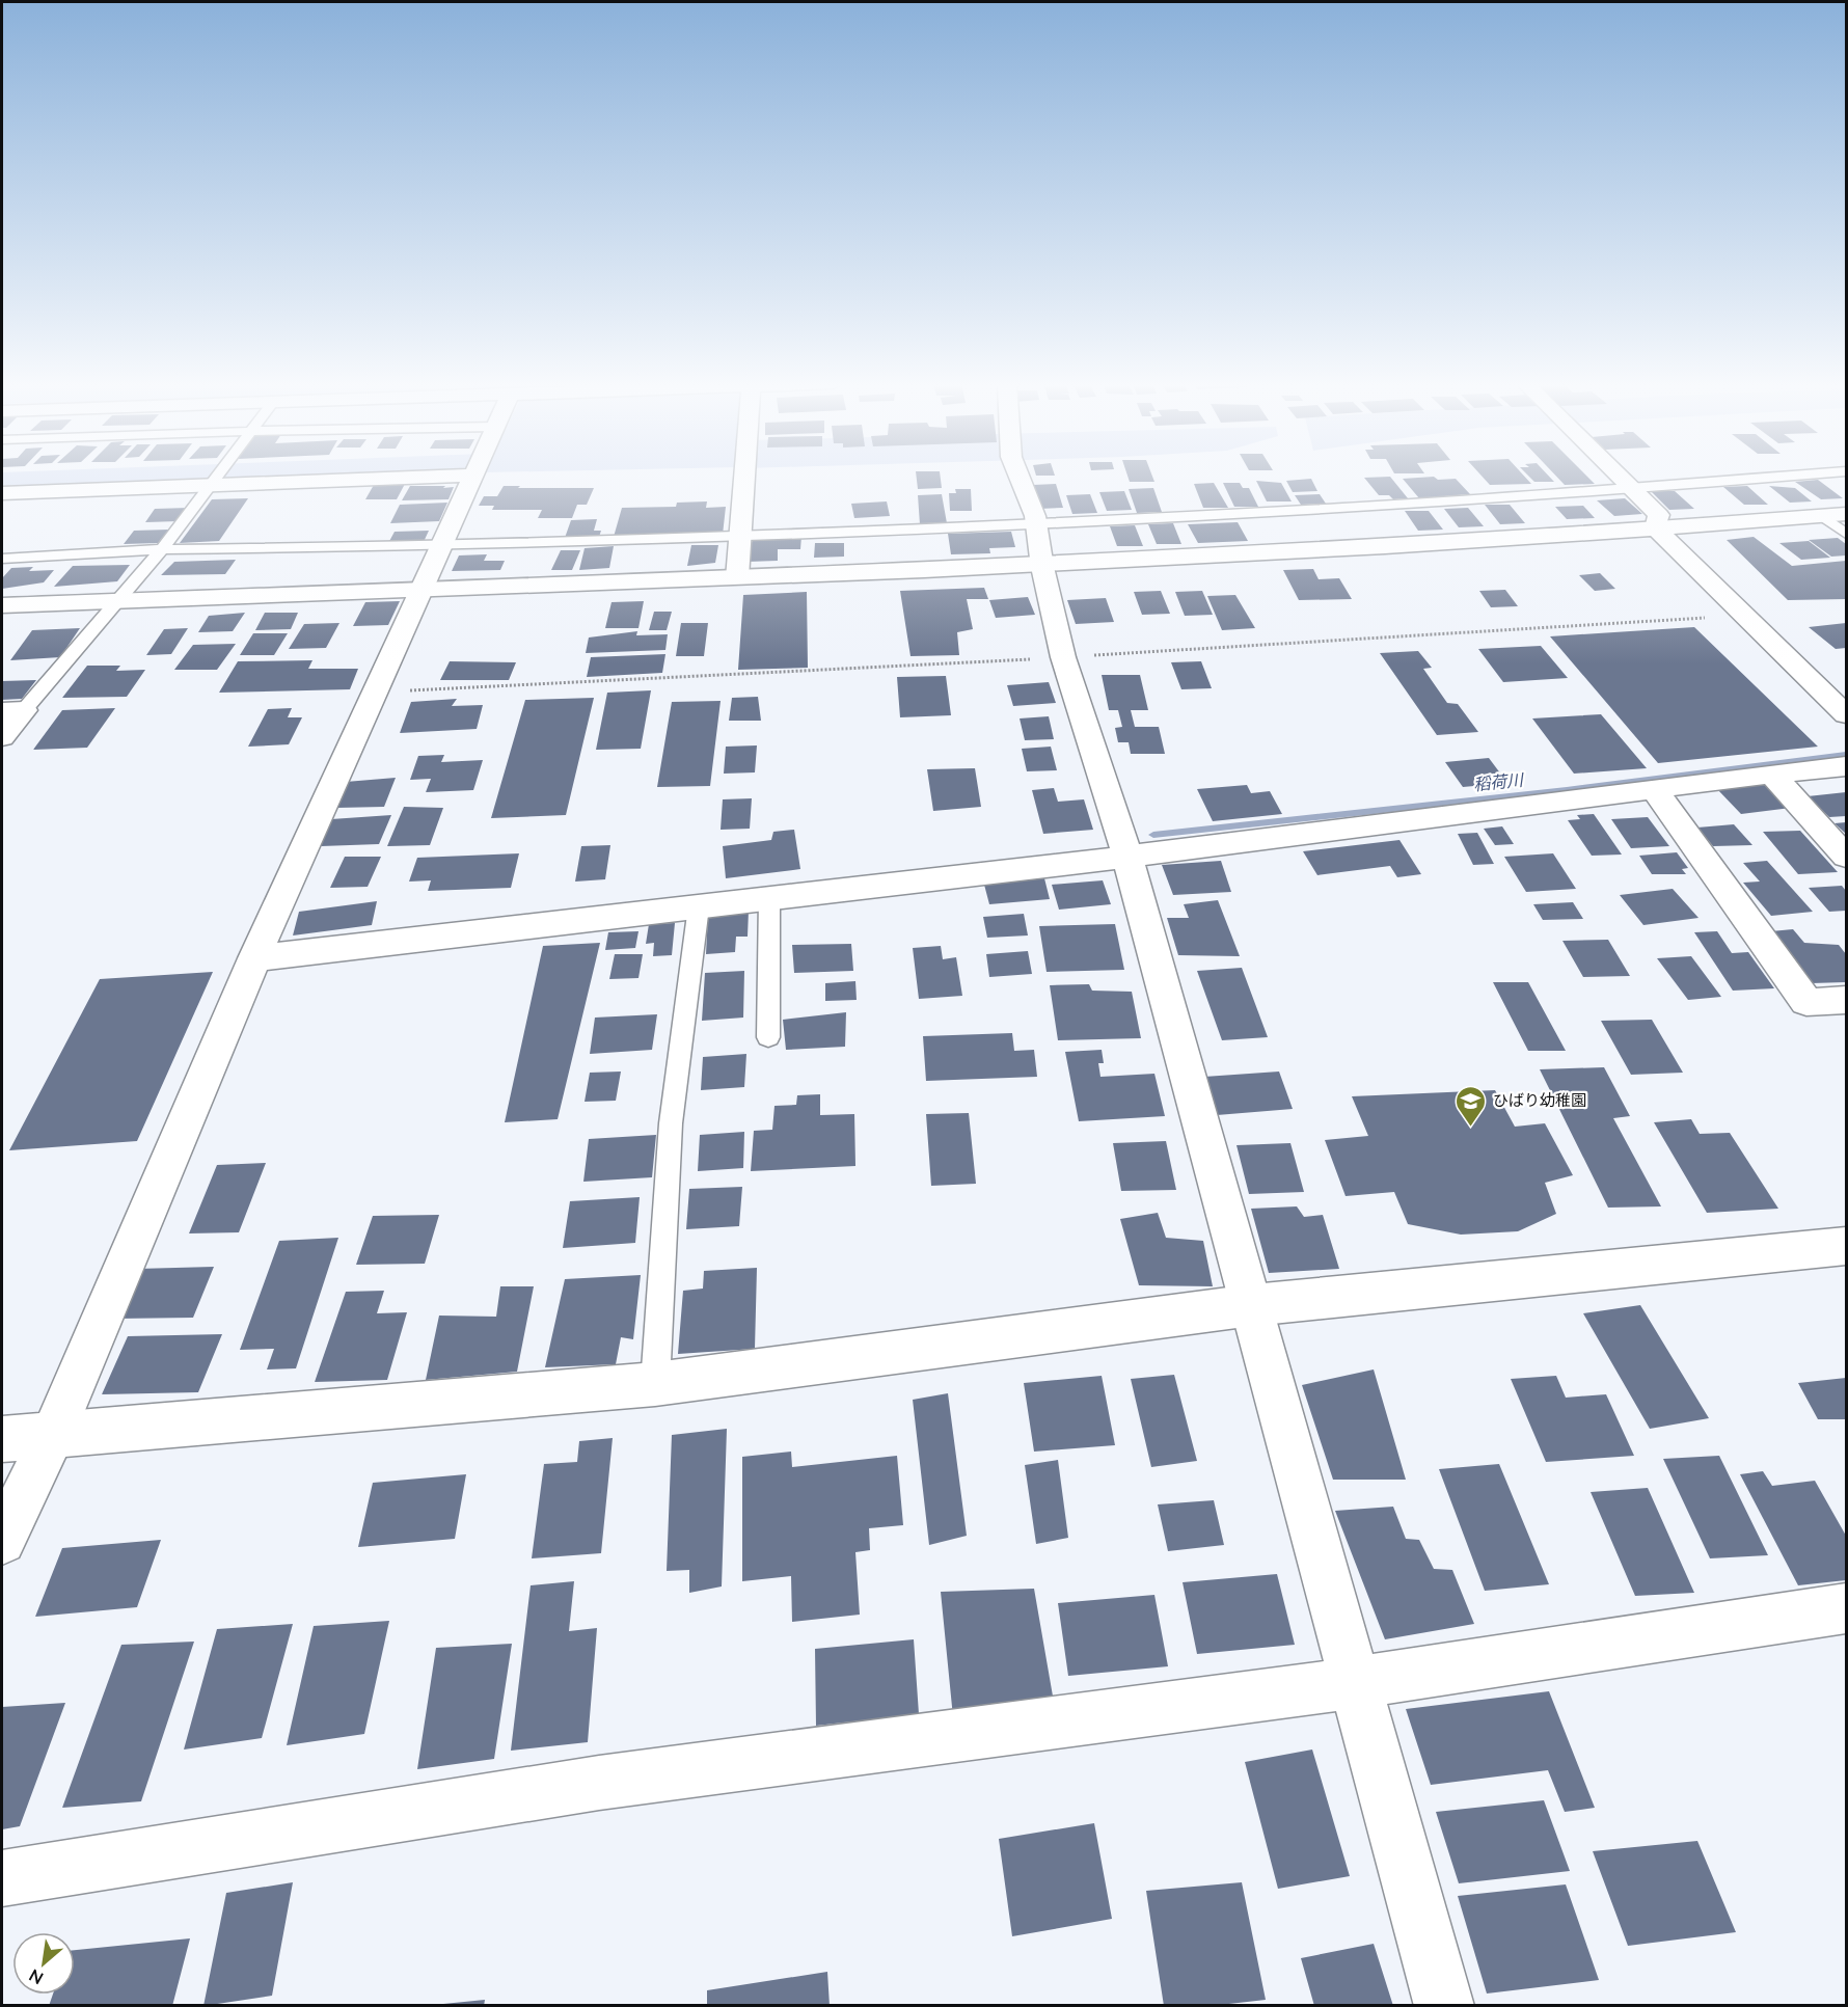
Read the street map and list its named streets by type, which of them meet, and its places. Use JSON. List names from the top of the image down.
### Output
{
  "water": ["稻荷川"],
  "places": {
    "school or university": ["ひばり幼稚園"]
  },
  "north": "bottom left"
}
